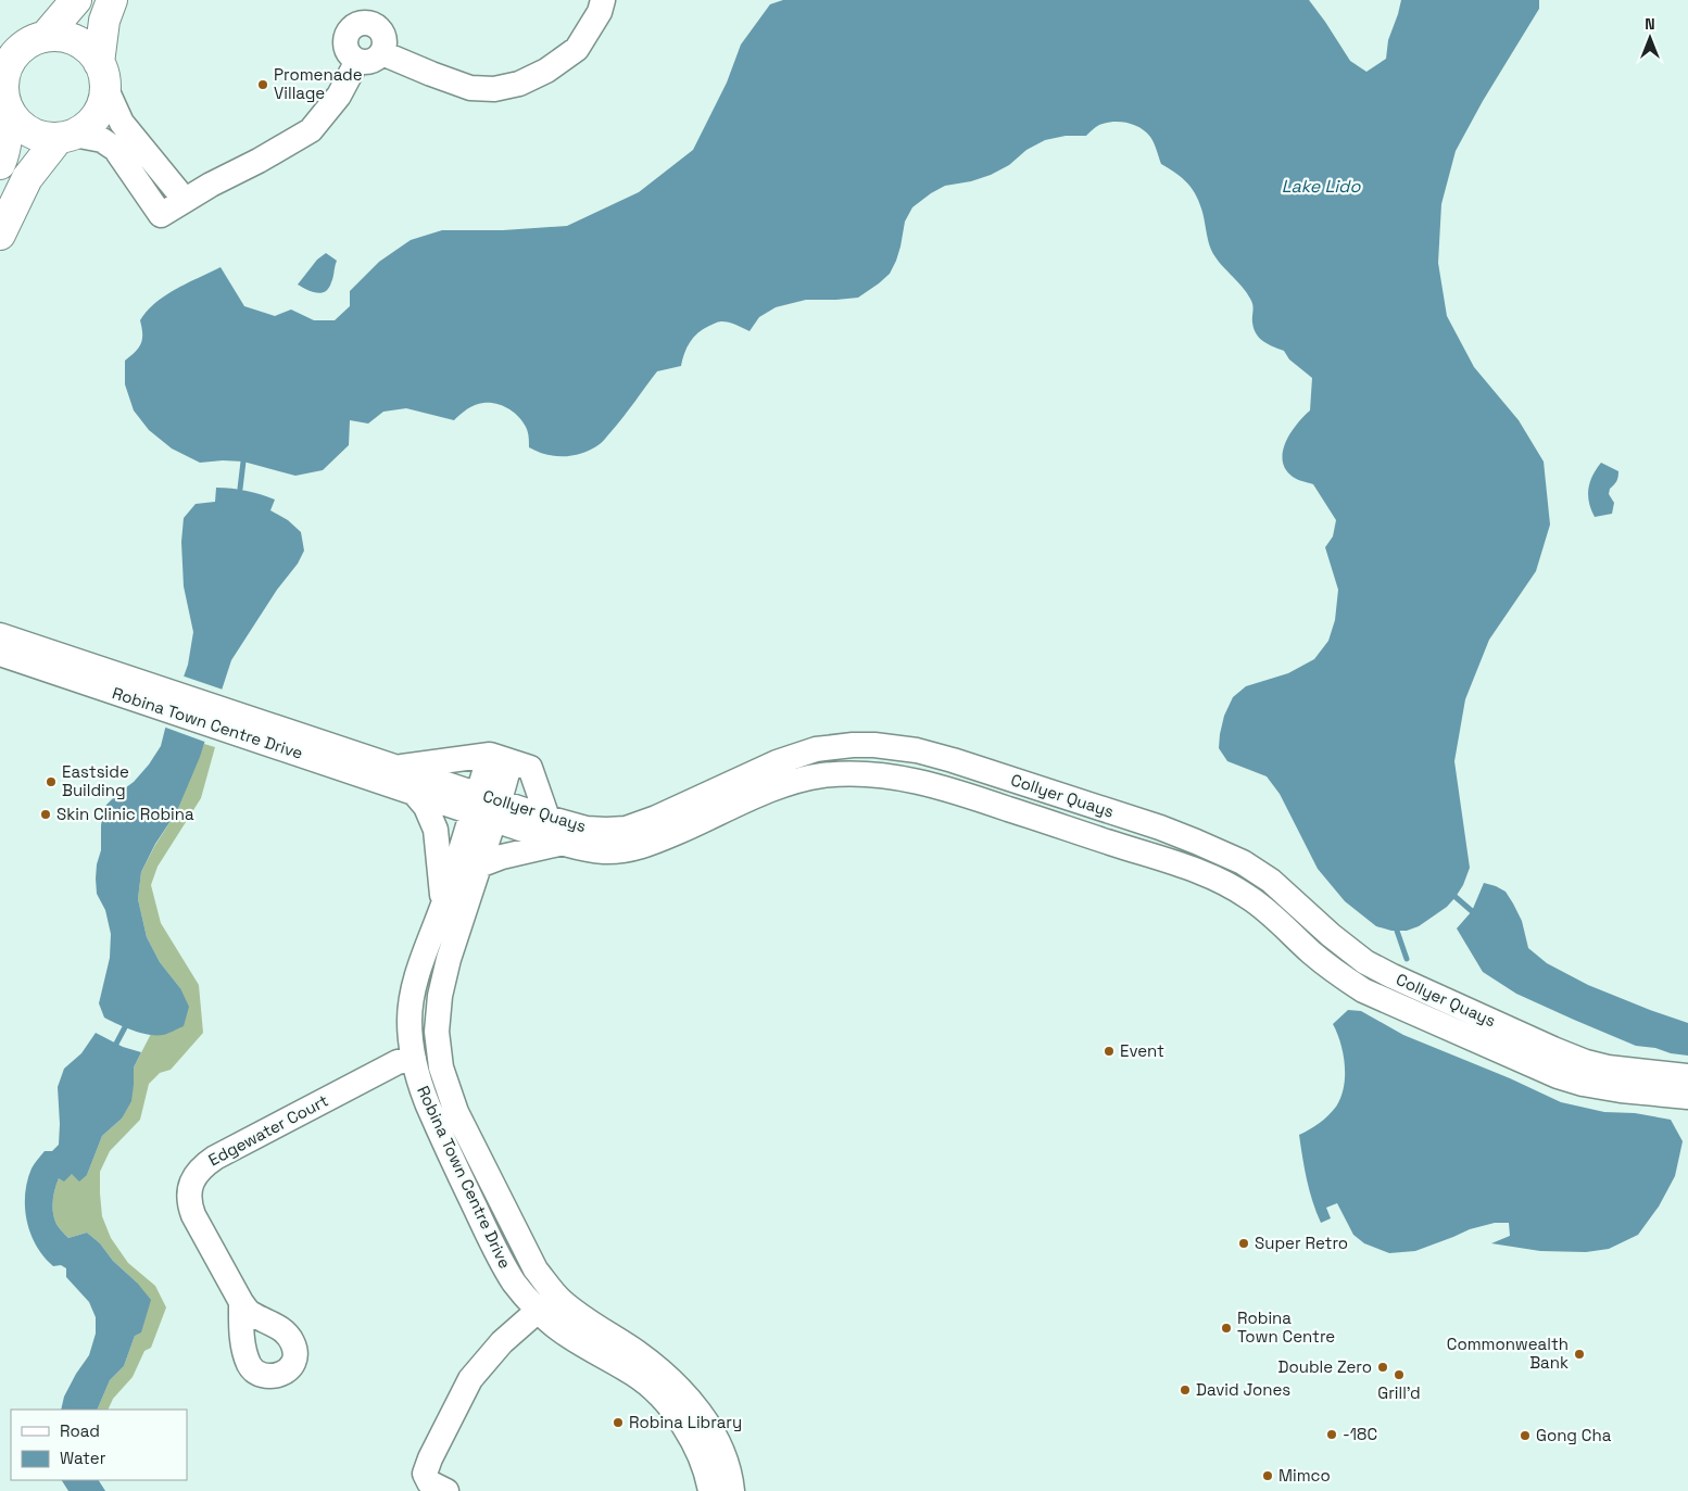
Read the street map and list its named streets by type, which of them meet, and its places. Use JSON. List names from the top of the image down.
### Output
{
  "streets": {
    "street": ["Robina Town Centre Drive", "Collyer Quays", "Edgewater Court"]
  },
  "crossings": [
    ["Robina Town Centre Drive", "Collyer Quays"],
    ["Robina Town Centre Drive", "Edgewater Court"]
  ],
  "water": ["Lake Lido"],
  "places": [
    "Promenade Village",
    "Eastside Building",
    "Skin Clinic Robina",
    "Event",
    "Super Retro",
    "Robina Town Centre",
    "Commonwealth Bank",
    "Double Zero",
    "Grill'd",
    "David Jones",
    "Robina Library",
    "-18C",
    "Gong Cha",
    "Mimco"
  ],
  "legend": ["Road", "Water"],
  "north": "top"
}
